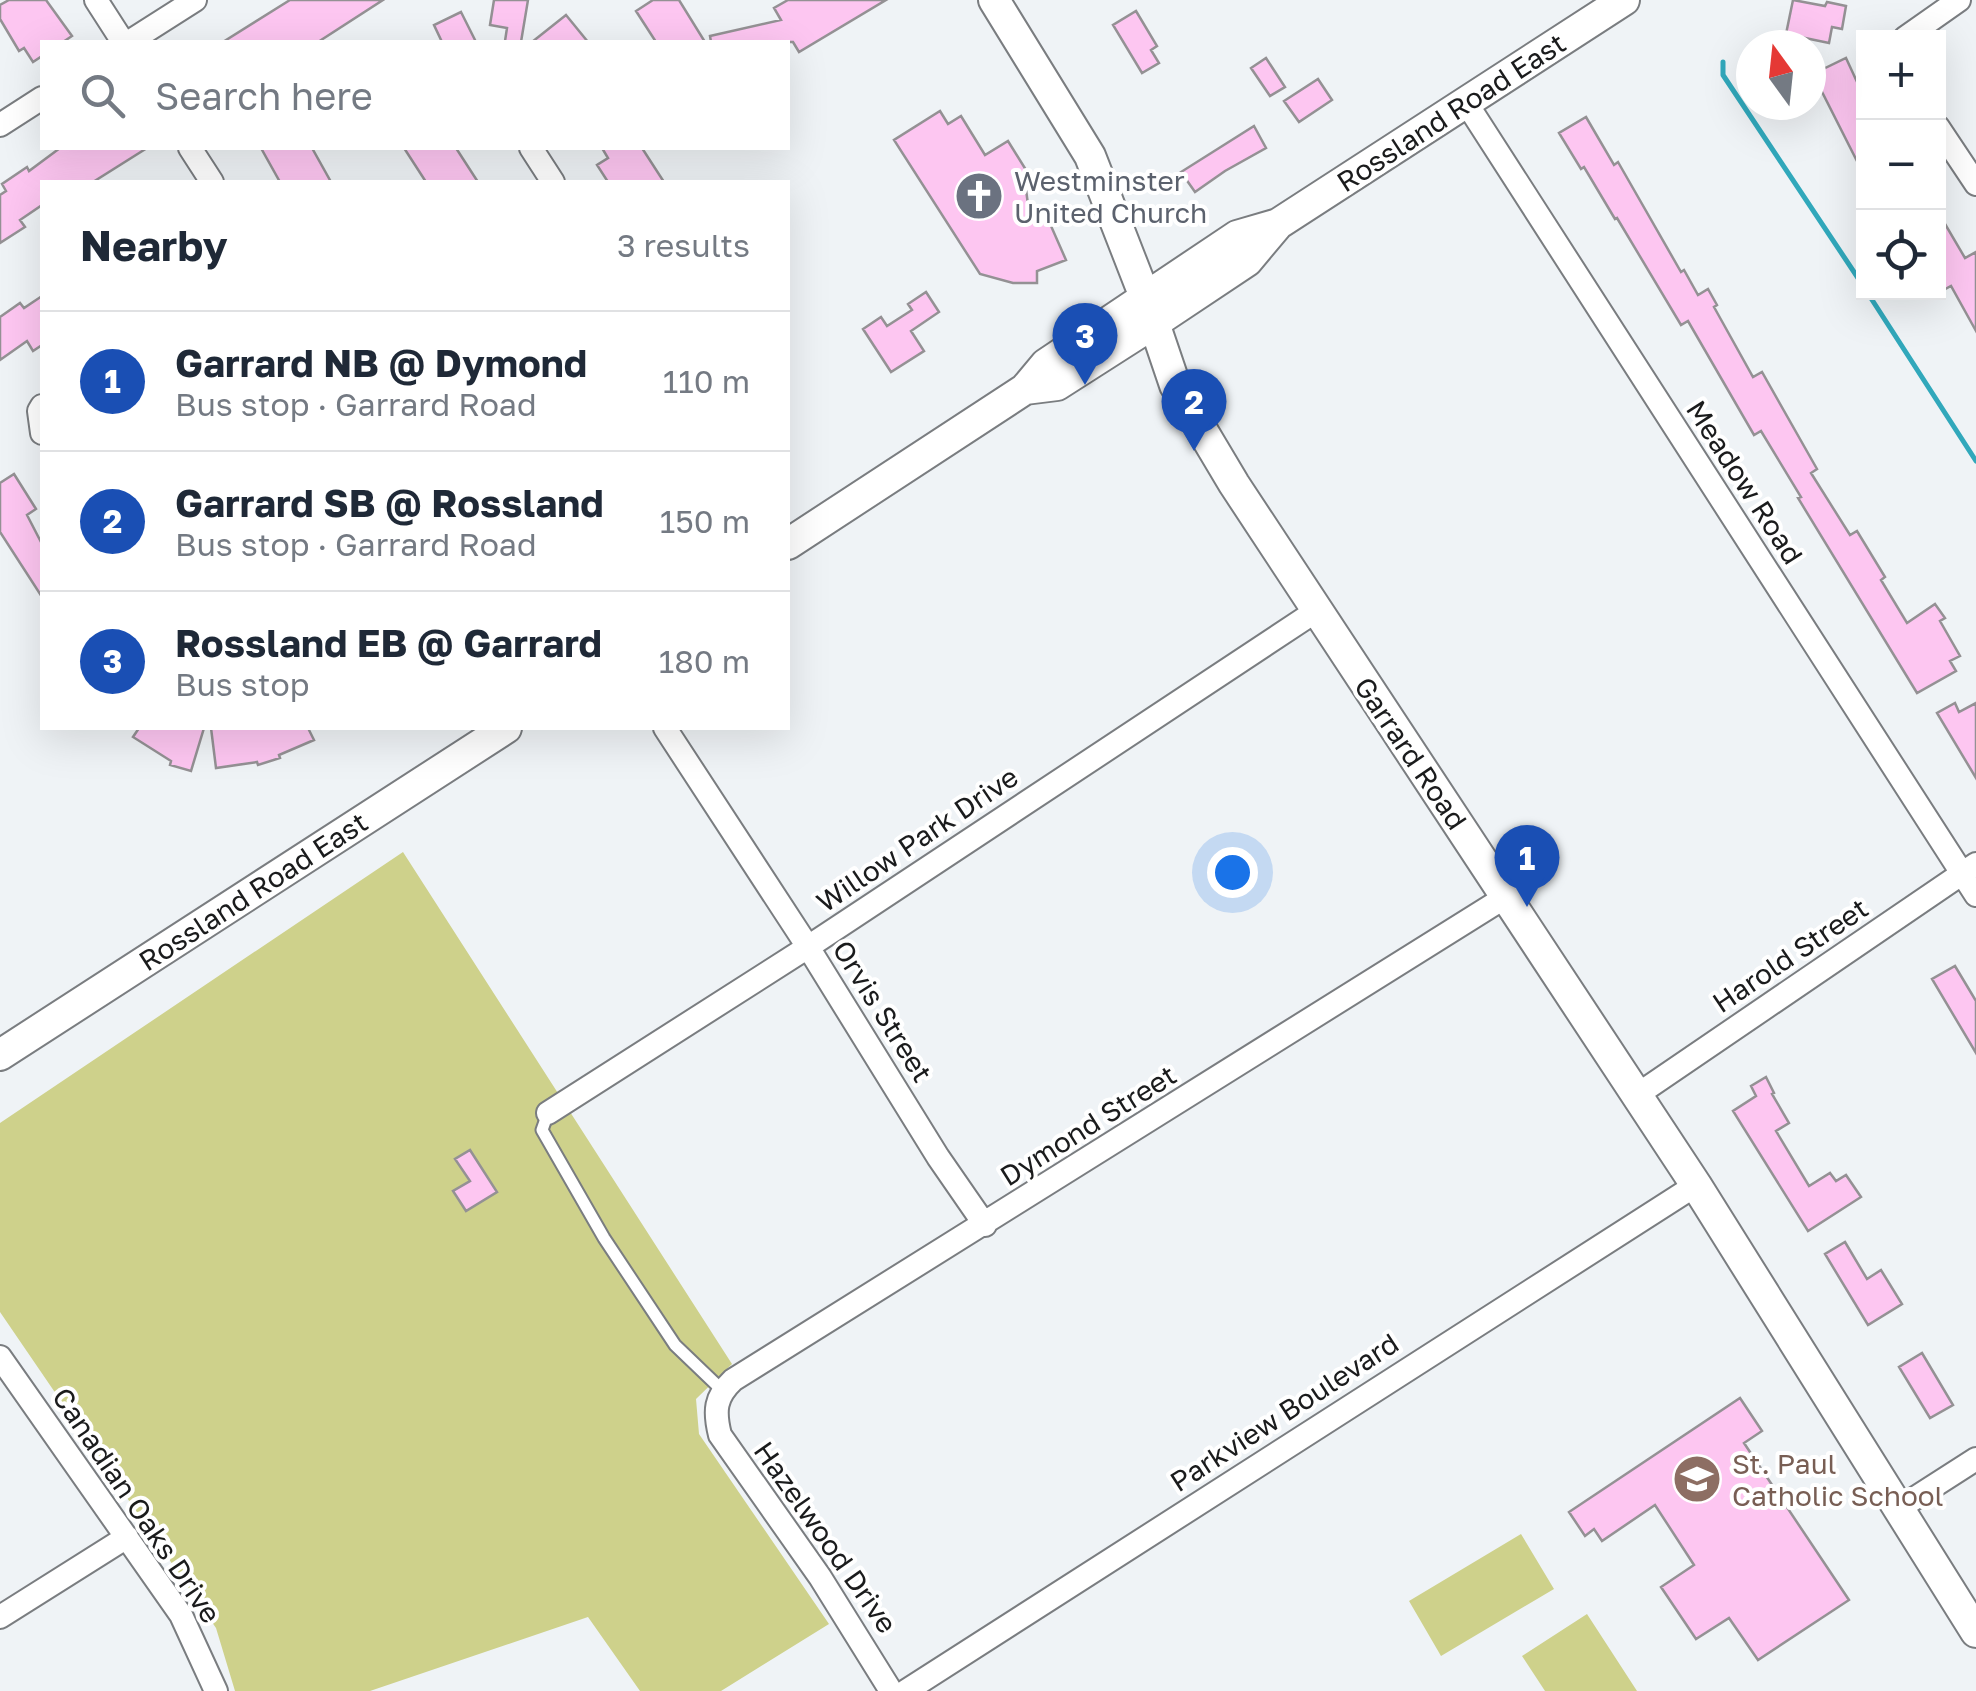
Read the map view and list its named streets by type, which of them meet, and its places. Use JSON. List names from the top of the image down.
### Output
{
  "streets": {
    "street": [
      "Rossland Road East",
      "Meadow Road",
      "Garrard Road",
      "Willow Park Drive",
      "Harold Street",
      "Orvis Street",
      "Dymond Street",
      "Parkview Boulevard",
      "Canadian Oaks Drive",
      "Hazelwood Drive"
    ]
  },
  "crossings": [
    ["Rossland Road East", "Meadow Road"],
    ["Rossland Road East", "Garrard Road"],
    ["Meadow Road", "Harold Street"],
    ["Garrard Road", "Willow Park Drive"],
    ["Garrard Road", "Harold Street"],
    ["Garrard Road", "Dymond Street"],
    ["Garrard Road", "Parkview Boulevard"],
    ["Willow Park Drive", "Orvis Street"],
    ["Orvis Street", "Dymond Street"],
    ["Dymond Street", "Hazelwood Drive"]
  ],
  "places": {
    "church": ["Westminster United Church"],
    "school or university": ["St. Paul Catholic School"]
  },
  "north": "top",
  "page": {
    "map_buttons": ["+", "−"],
    "search": "Search here",
    "heading": ["Nearby", "3 results"],
    "pins": ["3", "2", "1"],
    "list": [
      {
        "mark": "1",
        "name": "Garrard NB @ Dymond",
        "note": "Bus stop · Garrard Road",
        "value": "110 m"
      },
      {
        "mark": "2",
        "name": "Garrard SB @ Rossland",
        "note": "Bus stop · Garrard Road",
        "value": "150 m"
      },
      {
        "mark": "3",
        "name": "Rossland EB @ Garrard",
        "note": "Bus stop",
        "value": "180 m"
      }
    ]
  }
}
